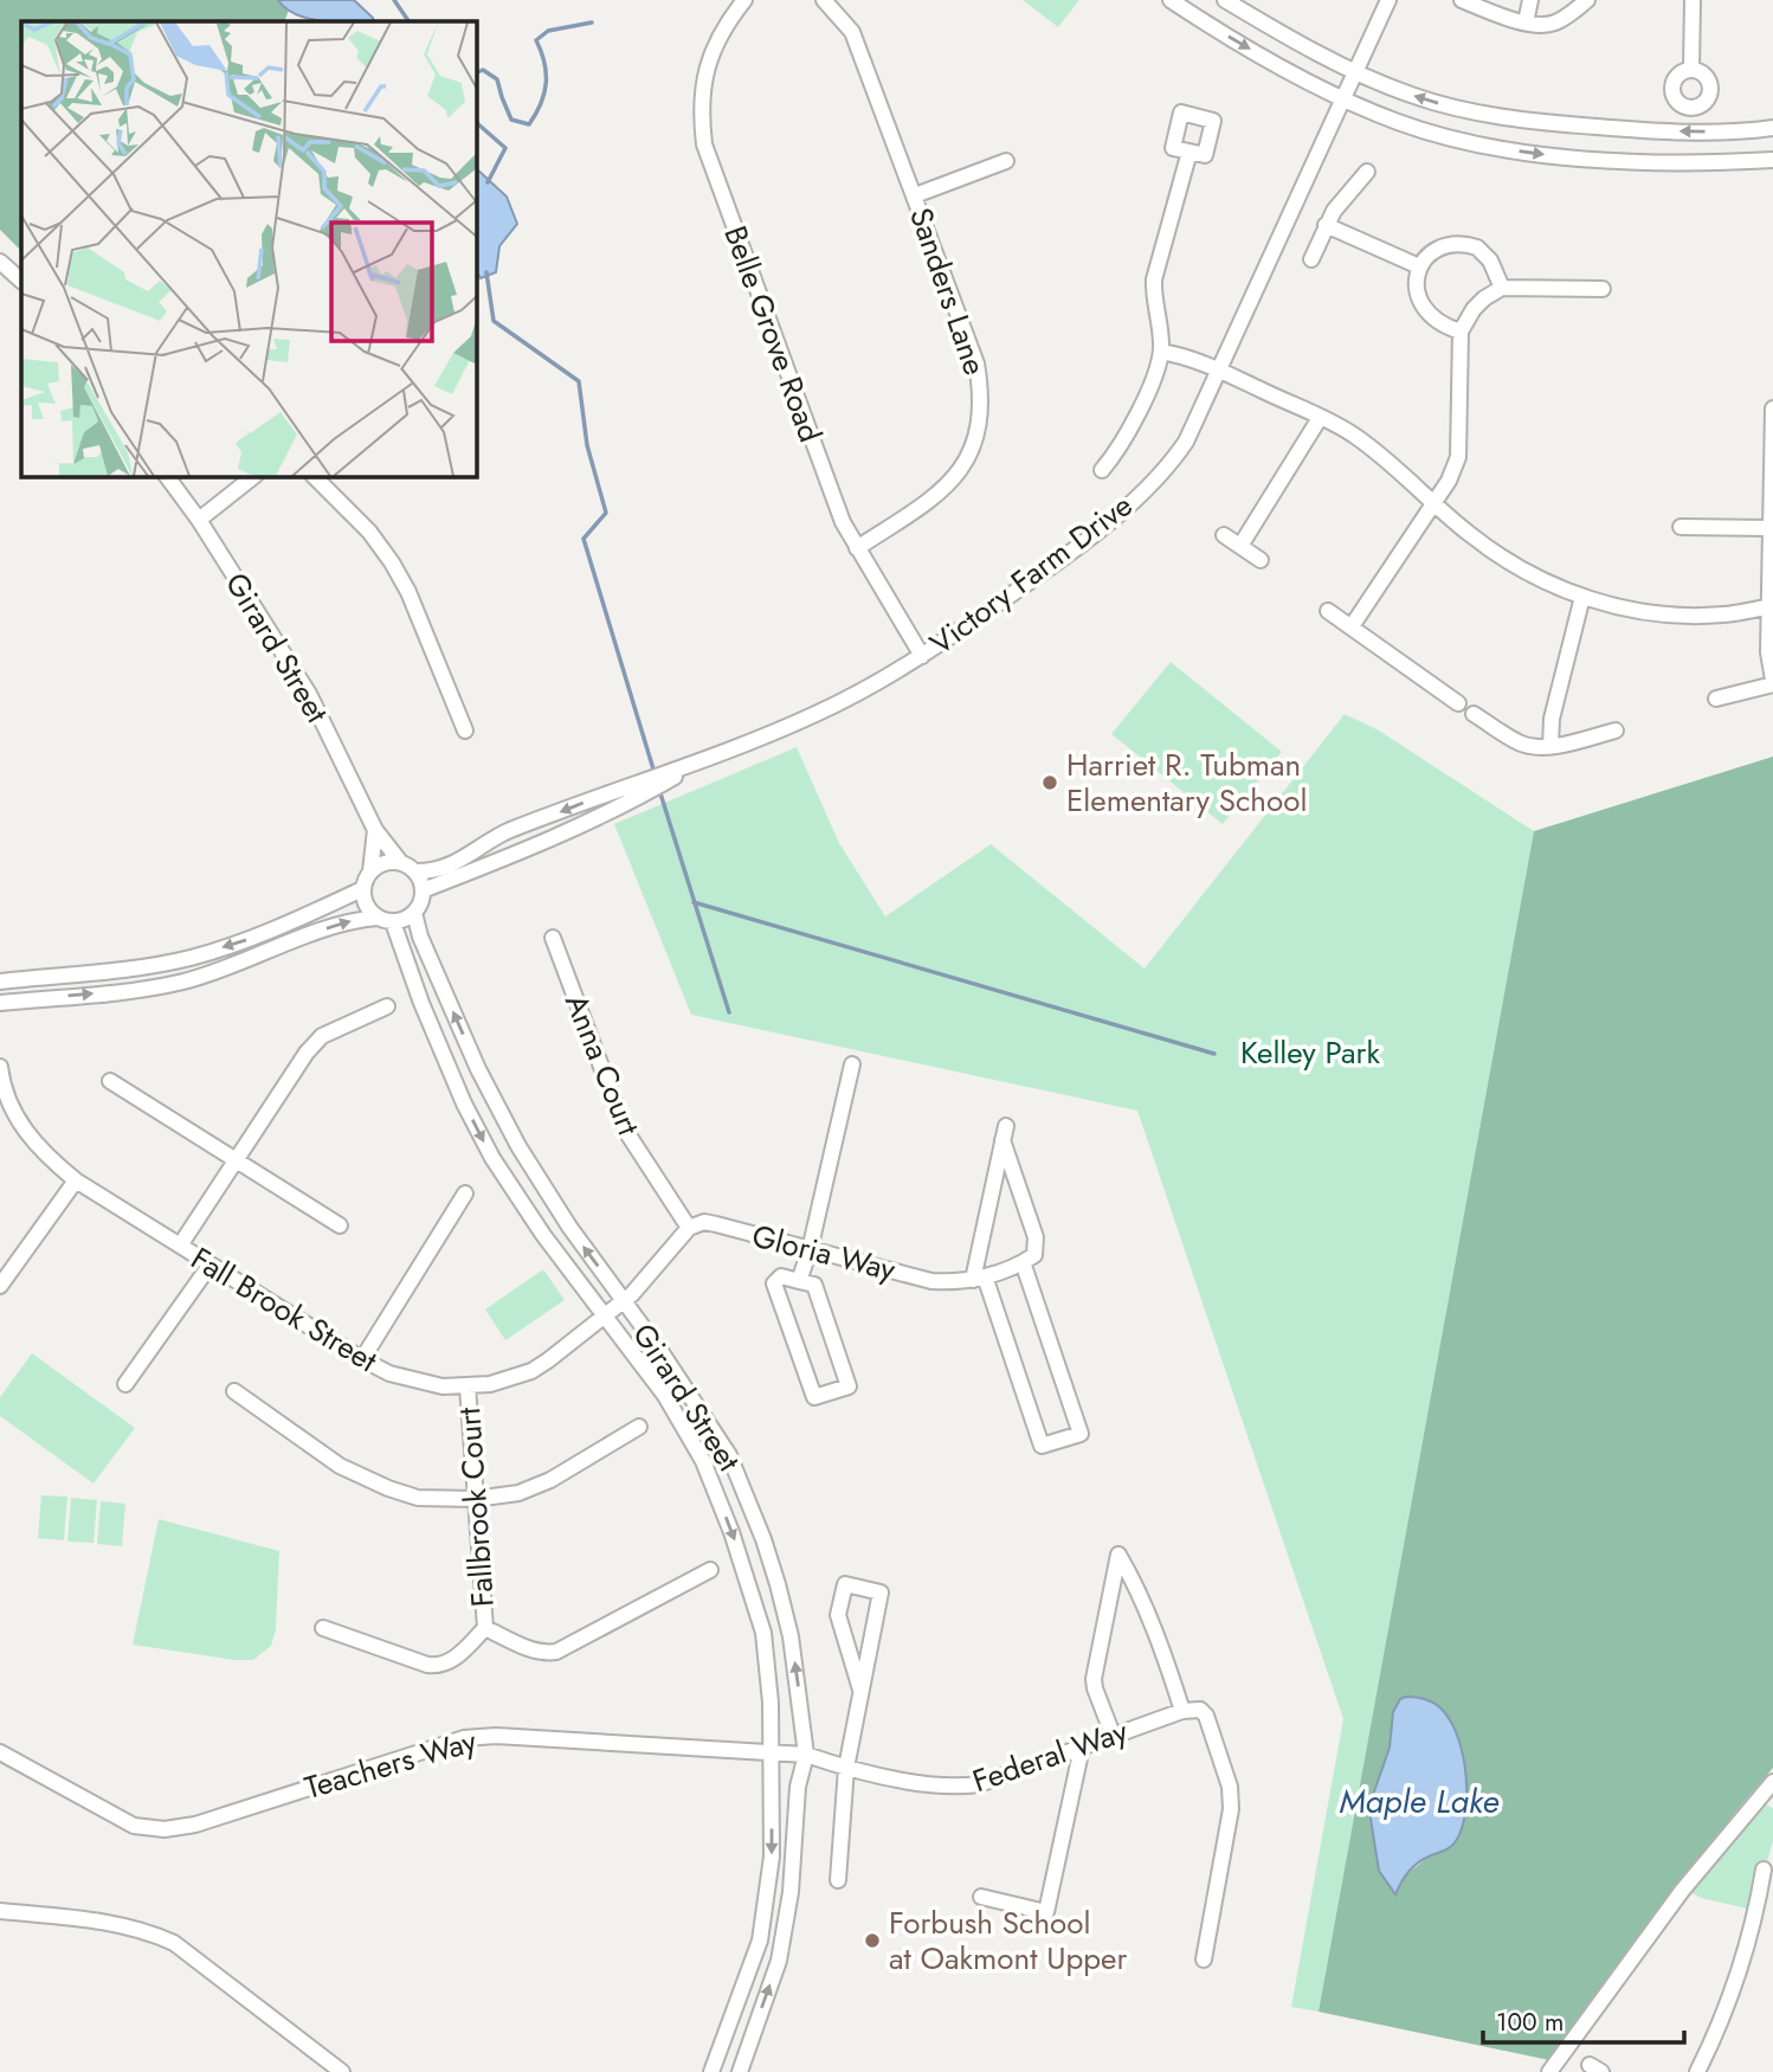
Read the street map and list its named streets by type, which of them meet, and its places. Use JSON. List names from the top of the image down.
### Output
{
  "streets": {
    "street": [
      "Sanders Lane",
      "Belle Grove Road",
      "Victory Farm Drive",
      "Girard Street",
      "Anna Court",
      "Gloria Way",
      "Fall Brook Street",
      "Fallbrook Court",
      "Federal Way",
      "Teachers Way"
    ]
  },
  "crossings": [
    ["Sanders Lane", "Belle Grove Road"],
    ["Belle Grove Road", "Victory Farm Drive"],
    ["Victory Farm Drive", "Girard Street"],
    ["Girard Street", "Fall Brook Street"],
    ["Girard Street", "Federal Way"],
    ["Girard Street", "Teachers Way"],
    ["Anna Court", "Gloria Way"],
    ["Fall Brook Street", "Fallbrook Court"],
    ["Federal Way", "Teachers Way"]
  ],
  "water": ["Maple Lake"],
  "parks": ["Kelley Park"],
  "places": ["Harriet R. Tubman Elementary School", "Forbush School at Oakmont Upper"],
  "scale_bar": "100 m"
}
